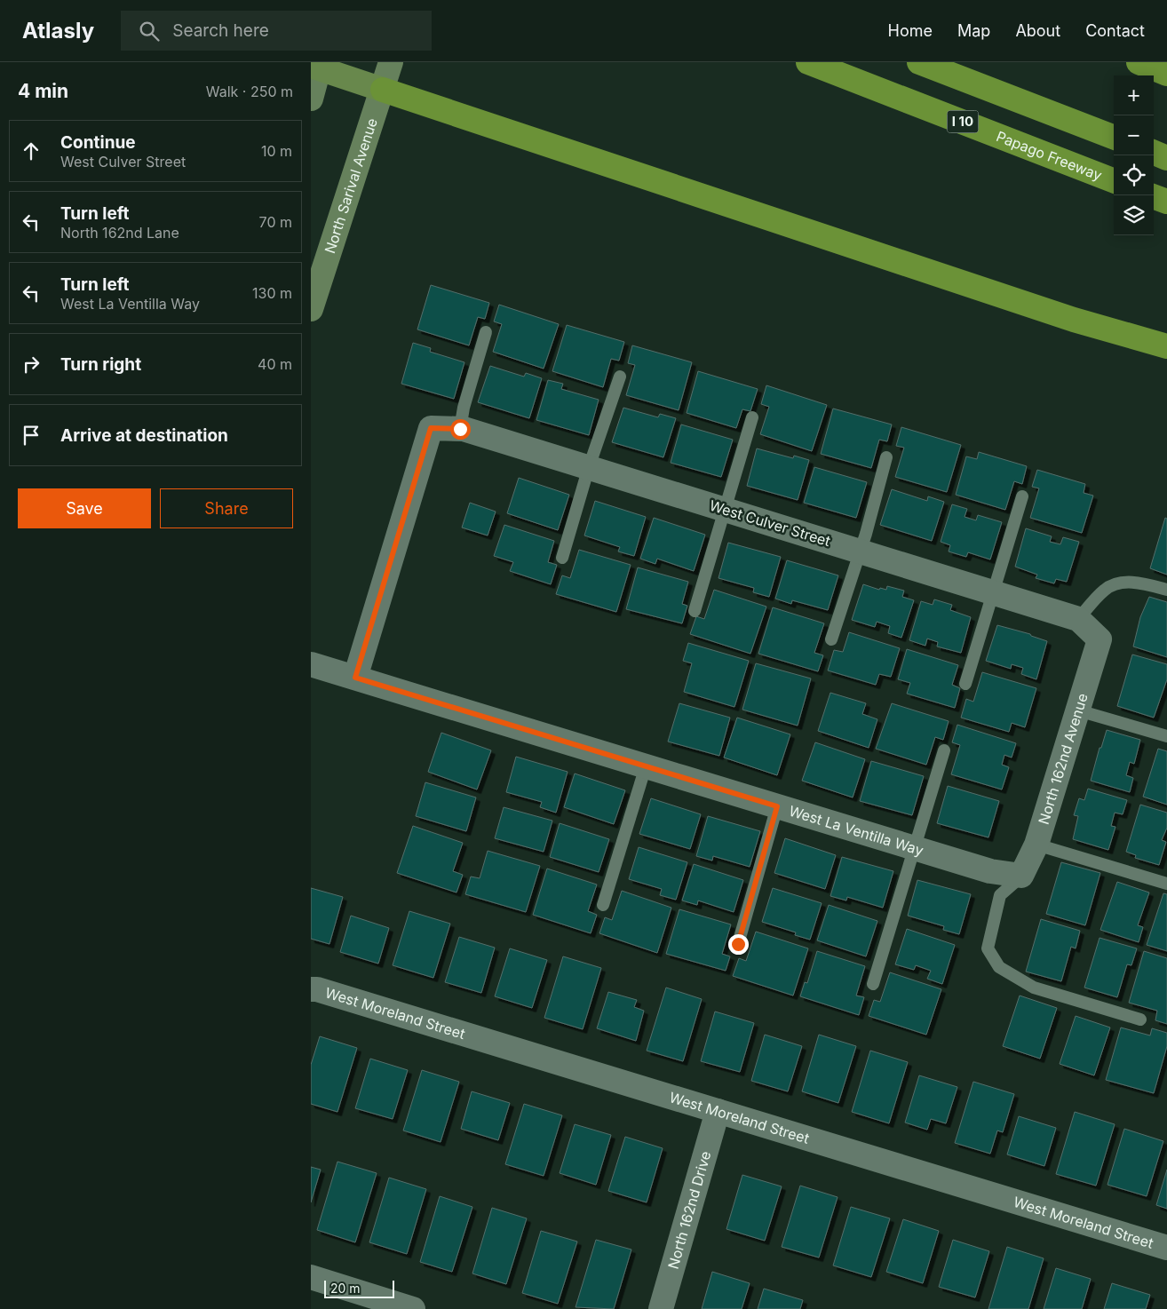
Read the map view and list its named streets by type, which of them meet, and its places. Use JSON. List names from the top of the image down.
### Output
{
  "streets": {
    "highway": ["I 10", "Papago Freeway"],
    "main road": ["North Sarival Avenue"],
    "street": [
      "West Culver Street",
      "North 162nd Avenue",
      "West La Ventilla Way",
      "West Moreland Street",
      "North 162nd Drive"
    ]
  },
  "crossings": [
    ["West Culver Street", "North 162nd Avenue"],
    ["West Culver Street", "West La Ventilla Way"],
    ["North 162nd Avenue", "West La Ventilla Way"],
    ["West Moreland Street", "North 162nd Drive"]
  ],
  "scale_bar": "20 m",
  "page": {
    "header": "Atlasly",
    "search": "Search here",
    "nav": [
      "Home",
      "Map",
      "About",
      "Contact"
    ],
    "heading": ["4 min", "Walk · 250 m"],
    "map_buttons": ["+", "−"],
    "list": [
      ["Continue", "West Culver Street", "10 m"],
      ["Turn left", "North 162nd Lane", "70 m"],
      ["Turn left", "West La Ventilla Way", "130 m"],
      ["Turn right", "40 m"],
      "Arrive at destination"
    ],
    "buttons": ["Save", "Share"],
    "scale": "20 m"
  }
}
